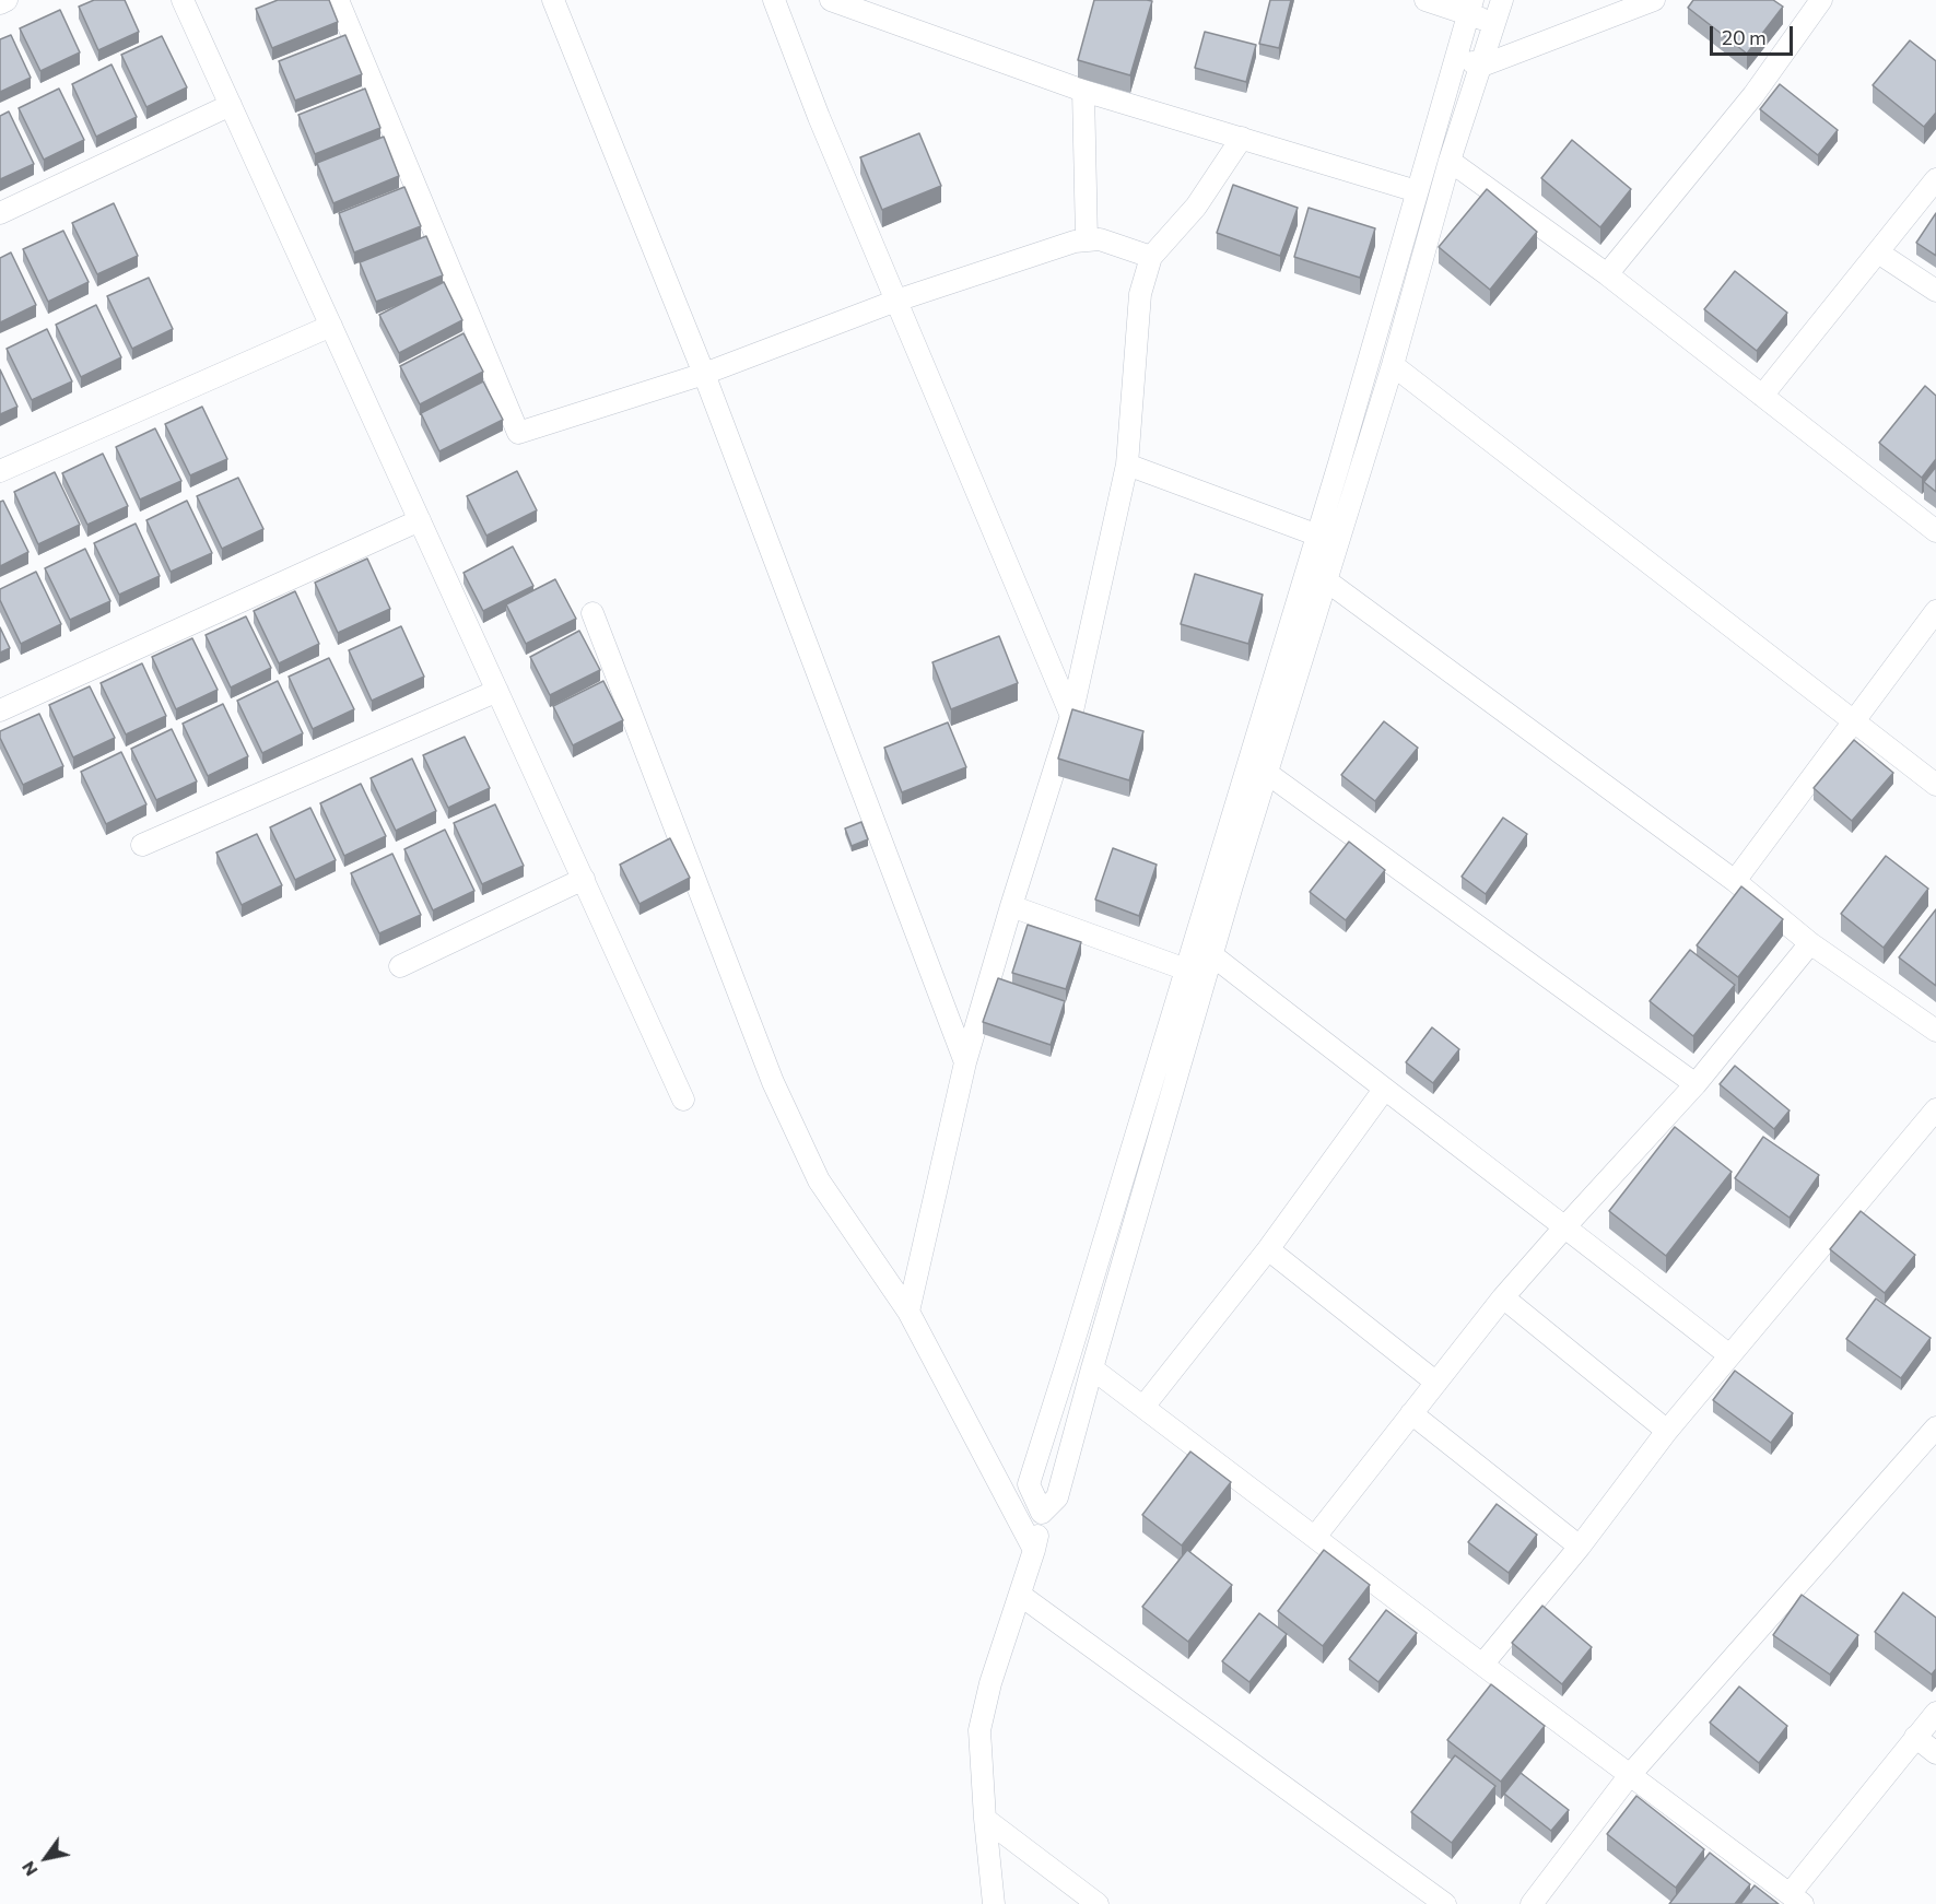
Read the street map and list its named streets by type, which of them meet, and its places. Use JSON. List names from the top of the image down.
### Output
{
  "scale_bar": "20 m",
  "north": "bottom left"
}
